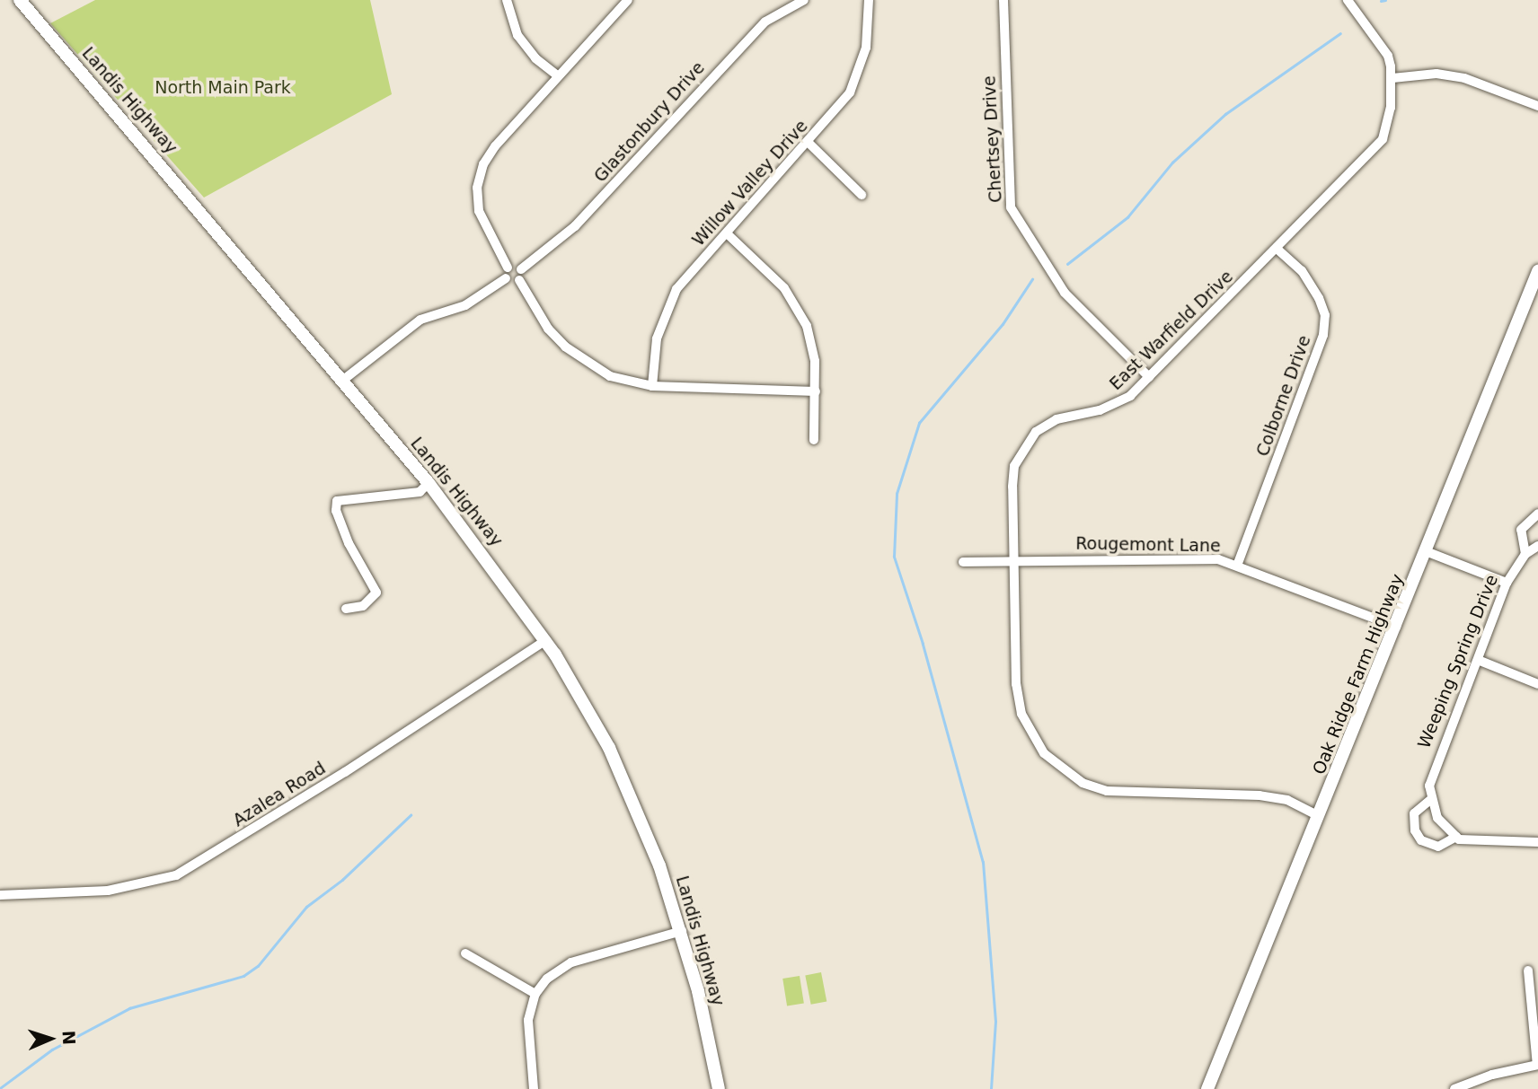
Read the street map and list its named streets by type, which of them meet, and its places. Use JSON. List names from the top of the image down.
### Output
{
  "streets": {
    "main road": ["Landis Highway", "Oak Ridge Farm Highway"],
    "street": [
      "Glastonbury Drive",
      "Chertsey Drive",
      "Willow Valley Drive",
      "East Warfield Drive",
      "Colborne Drive",
      "Rougemont Lane",
      "Weeping Spring Drive",
      "Azalea Road"
    ]
  },
  "crossings": [
    ["Landis Highway", "Azalea Road"],
    ["Chertsey Drive", "East Warfield Drive"],
    ["East Warfield Drive", "Colborne Drive"],
    ["East Warfield Drive", "Rougemont Lane"],
    ["East Warfield Drive", "Oak Ridge Farm Highway"],
    ["Colborne Drive", "Rougemont Lane"],
    ["Rougemont Lane", "Oak Ridge Farm Highway"]
  ],
  "parks": ["North Main Park"],
  "north": "right"
}
